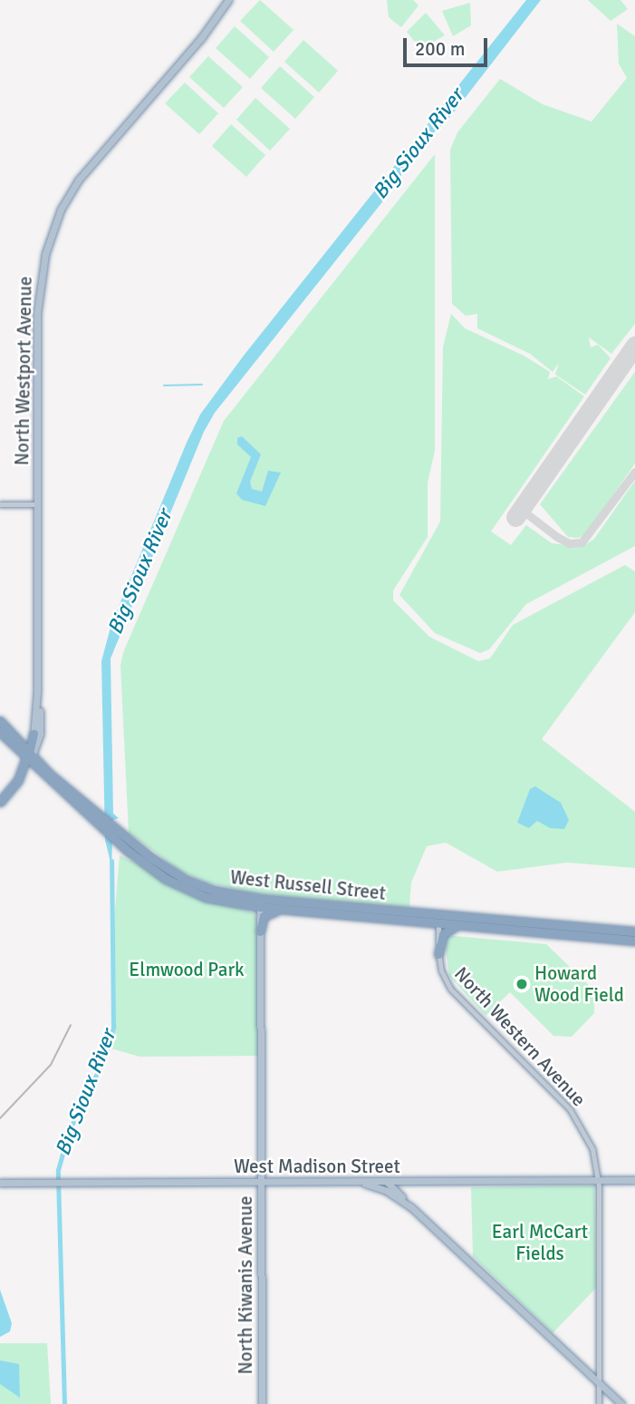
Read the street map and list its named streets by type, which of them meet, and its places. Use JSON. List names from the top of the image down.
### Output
{
  "streets": {
    "highway": ["West Russell Street"],
    "main road": ["North Westport Avenue", "West Madison Street", "North Kiwanis Avenue"],
    "street": ["North Western Avenue"]
  },
  "crossings": [
    ["North Westport Avenue", "West Russell Street"],
    ["West Russell Street", "North Western Avenue"],
    ["West Russell Street", "North Kiwanis Avenue"],
    ["North Western Avenue", "West Madison Street"],
    ["West Madison Street", "North Kiwanis Avenue"]
  ],
  "water": ["Big Sioux River"],
  "parks": ["Elmwood Park", "Earl McCart Fields"],
  "places": ["Howard Wood Field"],
  "scale_bar": "200 m"
}
